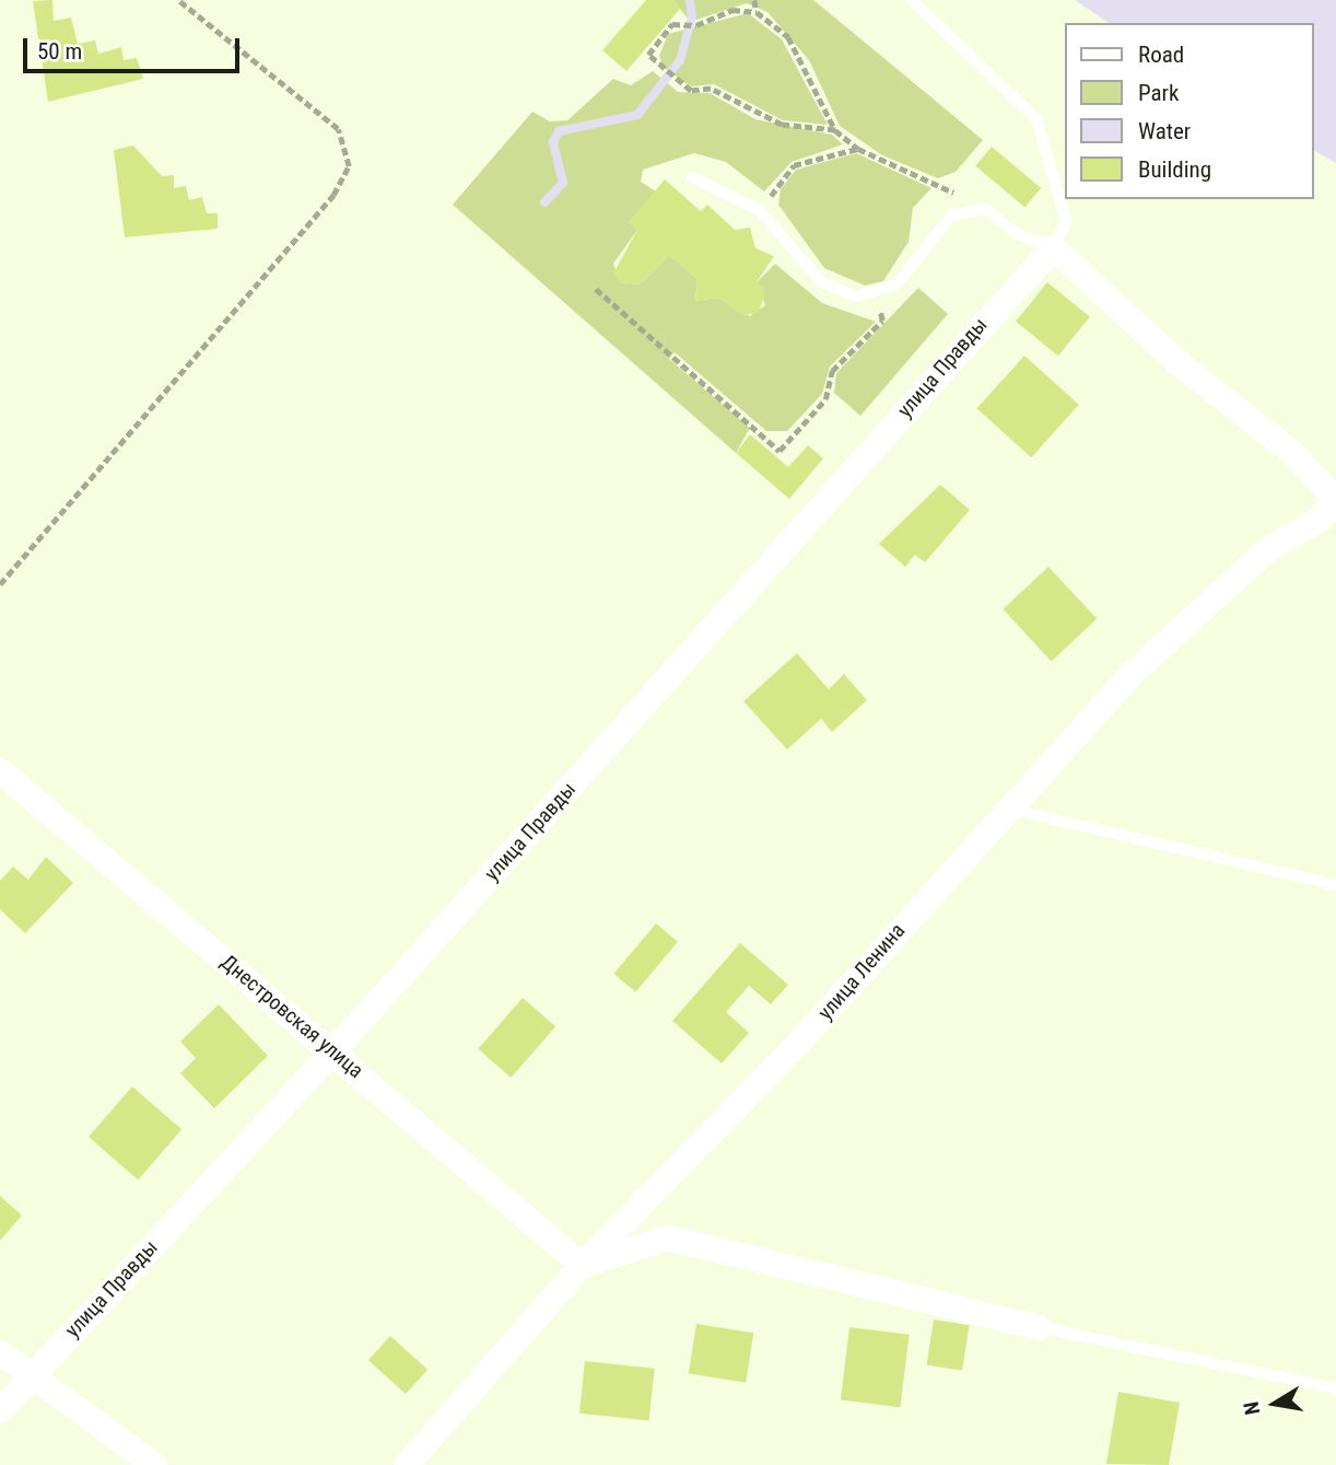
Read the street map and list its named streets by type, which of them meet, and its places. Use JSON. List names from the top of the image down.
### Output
{
  "streets": {
    "street": ["улица Правды", "улица Ленина", "Днестровская улица"]
  },
  "crossings": [
    ["улица Правды", "Днестровская улица"],
    ["улица Ленина", "Днестровская улица"]
  ],
  "legend": [
    "Road",
    "Park",
    "Water",
    "Building"
  ],
  "scale_bar": "50 m",
  "north": "left"
}
